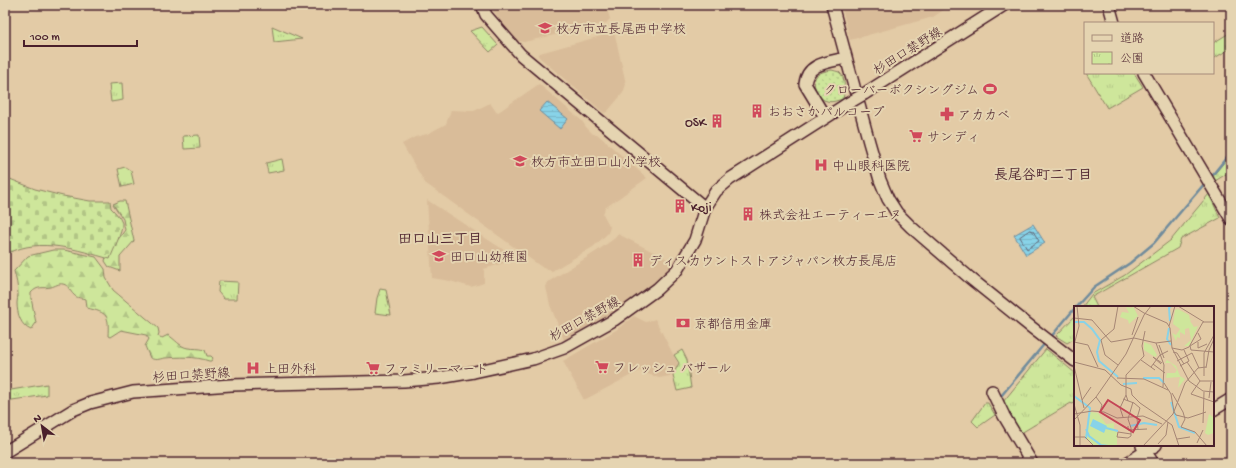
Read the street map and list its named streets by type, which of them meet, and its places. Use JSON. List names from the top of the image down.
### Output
{
  "streets": {
    "street": ["杉田口禁野線"]
  },
  "districts": ["長尾谷町二丁目", "田口山三丁目"],
  "places": {
    "school or university": ["枚方市立長尾西中学校", "枚方市立田口山小学校", "田口山幼稚園"],
    "sports": ["クローバーボクシングジム"],
    "building": [
      "おおさかパルコープ",
      "OSK",
      "Koji",
      "株式会社エーティーエヌ",
      "ディスカウントストアジャパン枚方長尾店"
    ],
    "pharmacy": ["アカカベ"],
    "supermarket": ["サンディ", "フレッシュ バザール", "ファミリーマート"],
    "hospital": ["中山眼科医院", "上田外科"],
    "bank": ["京都信用金庫"]
  },
  "legend": ["道路", "公園"],
  "scale_bar": "100 m",
  "north": "top left"
}
